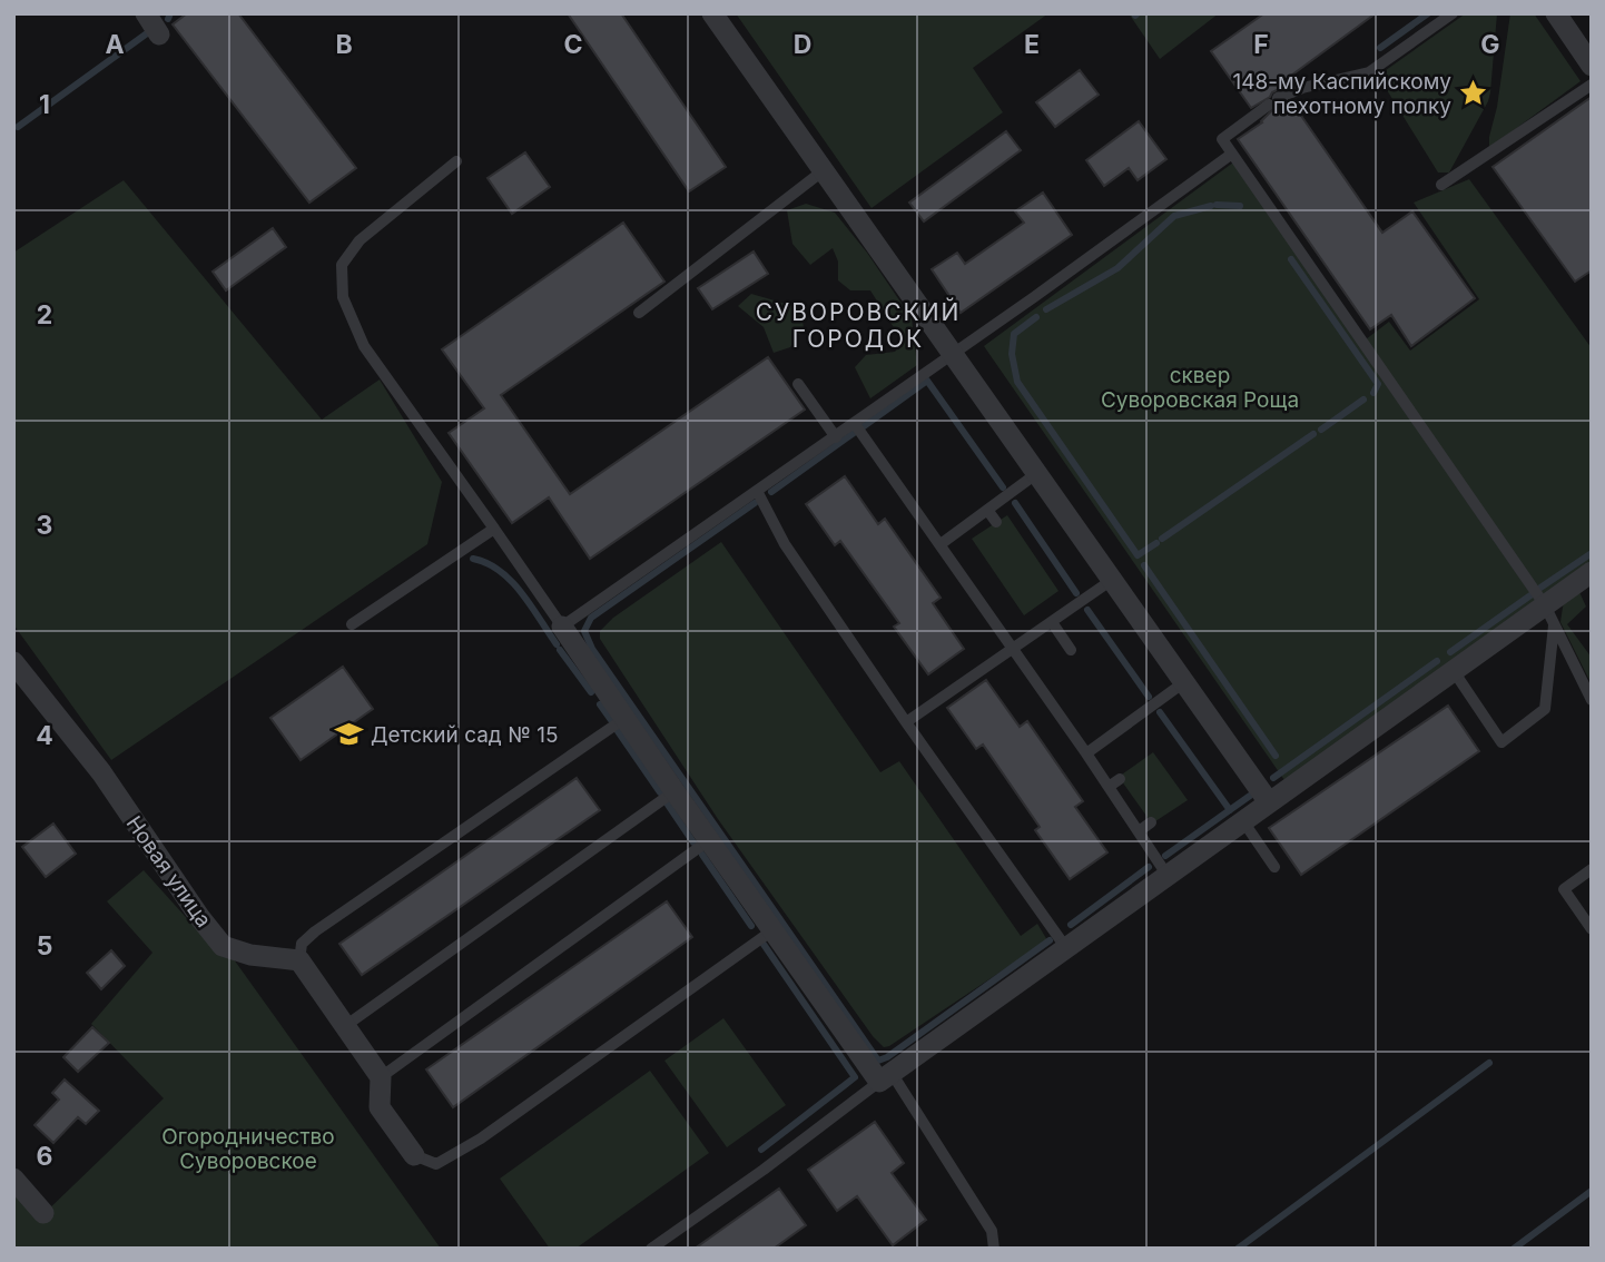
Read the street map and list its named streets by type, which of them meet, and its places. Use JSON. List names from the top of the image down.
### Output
{
  "streets": {
    "street": ["Новая улица"]
  },
  "districts": ["СУВОРОВСКИЙ ГОРОДОК"],
  "parks": ["сквер Суворовская Роща", "Огородничество Суворовское"],
  "places": {
    "place": ["148-му Каспийскому пехотному полку"],
    "school or university": ["Детский сад № 15"]
  },
  "grid": {
    "columns": [
      "A",
      "B",
      "C",
      "D",
      "E",
      "F",
      "G"
    ],
    "rows": [
      "1",
      "2",
      "3",
      "4",
      "5",
      "6"
    ]
  }
}
